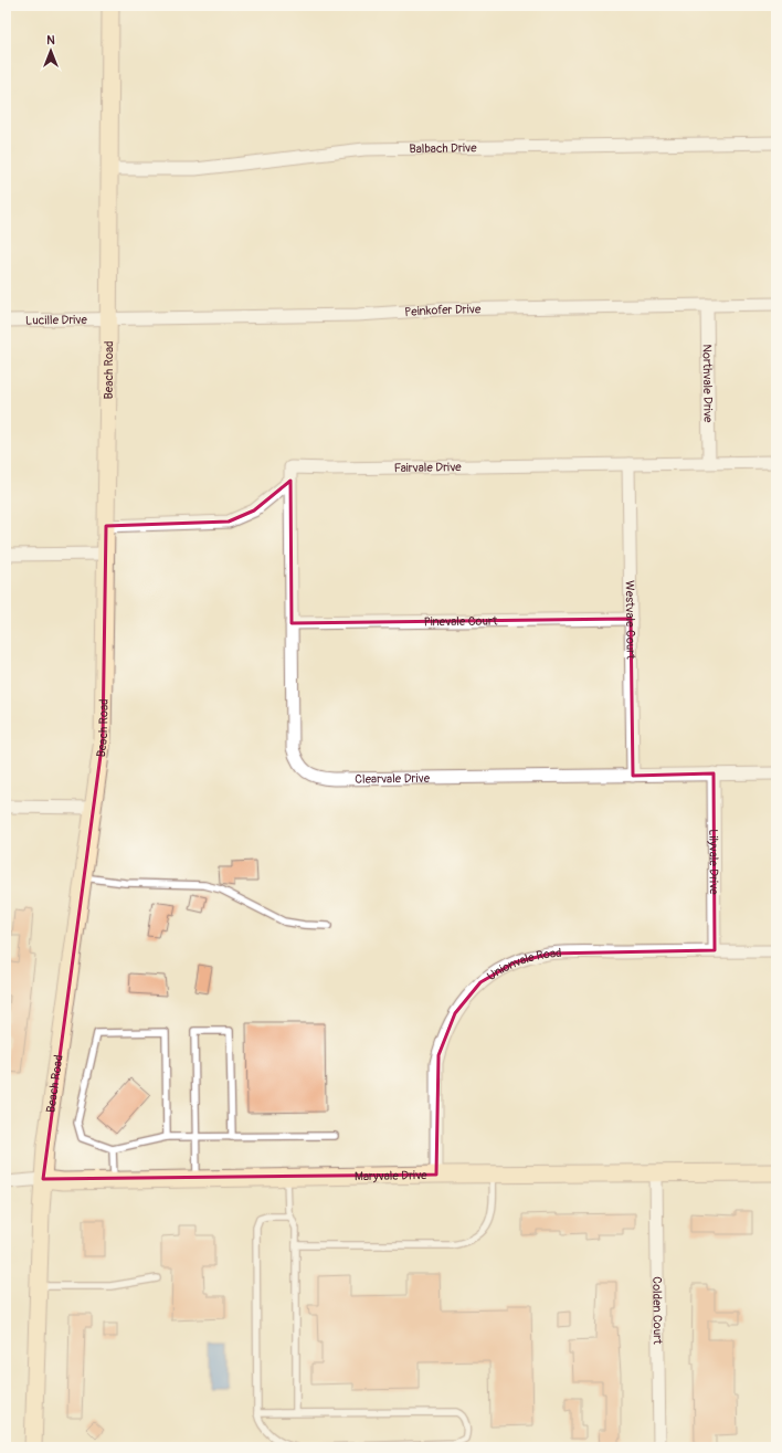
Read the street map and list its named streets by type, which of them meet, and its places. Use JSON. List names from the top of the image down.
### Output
{
  "streets": {
    "street": [
      "Balbach Drive",
      "Peinkofer Drive",
      "Lucille Drive",
      "Beach Road",
      "Northvale Drive",
      "Fairvale Drive",
      "Westvale Court",
      "Pinevale Court",
      "Clearvale Drive",
      "Lilyvale Drive",
      "Unionvale Road",
      "Maryvale Drive",
      "Colden Court"
    ]
  },
  "crossings": [
    ["Balbach Drive", "Beach Road"],
    ["Peinkofer Drive", "Lucille Drive"],
    ["Peinkofer Drive", "Beach Road"],
    ["Peinkofer Drive", "Northvale Drive"],
    ["Lucille Drive", "Beach Road"],
    ["Beach Road", "Fairvale Drive"],
    ["Beach Road", "Maryvale Drive"],
    ["Northvale Drive", "Fairvale Drive"],
    ["Fairvale Drive", "Westvale Court"],
    ["Fairvale Drive", "Clearvale Drive"],
    ["Westvale Court", "Pinevale Court"],
    ["Westvale Court", "Clearvale Drive"],
    ["Pinevale Court", "Clearvale Drive"],
    ["Clearvale Drive", "Lilyvale Drive"],
    ["Lilyvale Drive", "Unionvale Road"],
    ["Unionvale Road", "Maryvale Drive"],
    ["Maryvale Drive", "Colden Court"]
  ],
  "north": "top"
}
